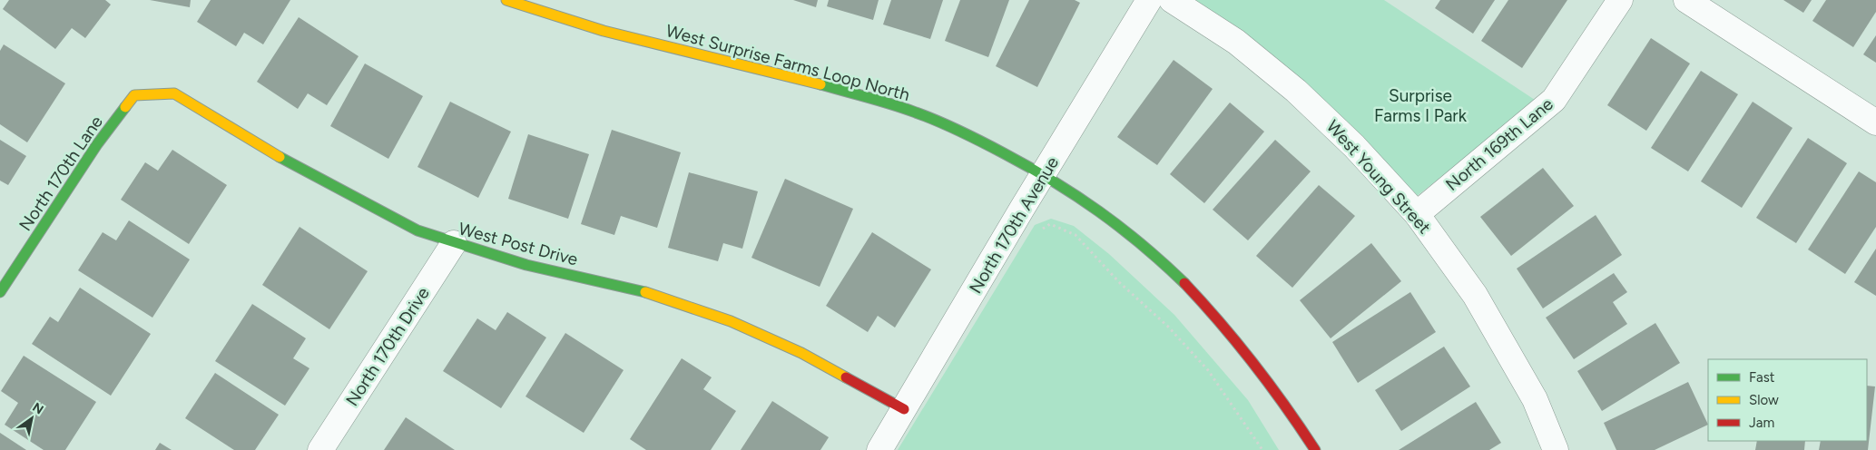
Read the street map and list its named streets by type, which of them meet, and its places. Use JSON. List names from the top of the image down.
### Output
{
  "streets": {
    "street": [
      "West Surprise Farms Loop North",
      "North 169th Lane",
      "North 170th Lane",
      "West Young Street",
      "North 170th Avenue",
      "West Post Drive",
      "North 170th Drive"
    ]
  },
  "crossings": [
    ["West Surprise Farms Loop North", "North 170th Avenue"],
    ["North 169th Lane", "West Young Street"],
    ["North 170th Lane", "West Post Drive"],
    ["North 170th Avenue", "West Post Drive"],
    ["West Post Drive", "North 170th Drive"]
  ],
  "parks": ["Surprise Farms I Park"],
  "legend": ["Fast", "Slow", "Jam"],
  "north": "top right"
}
